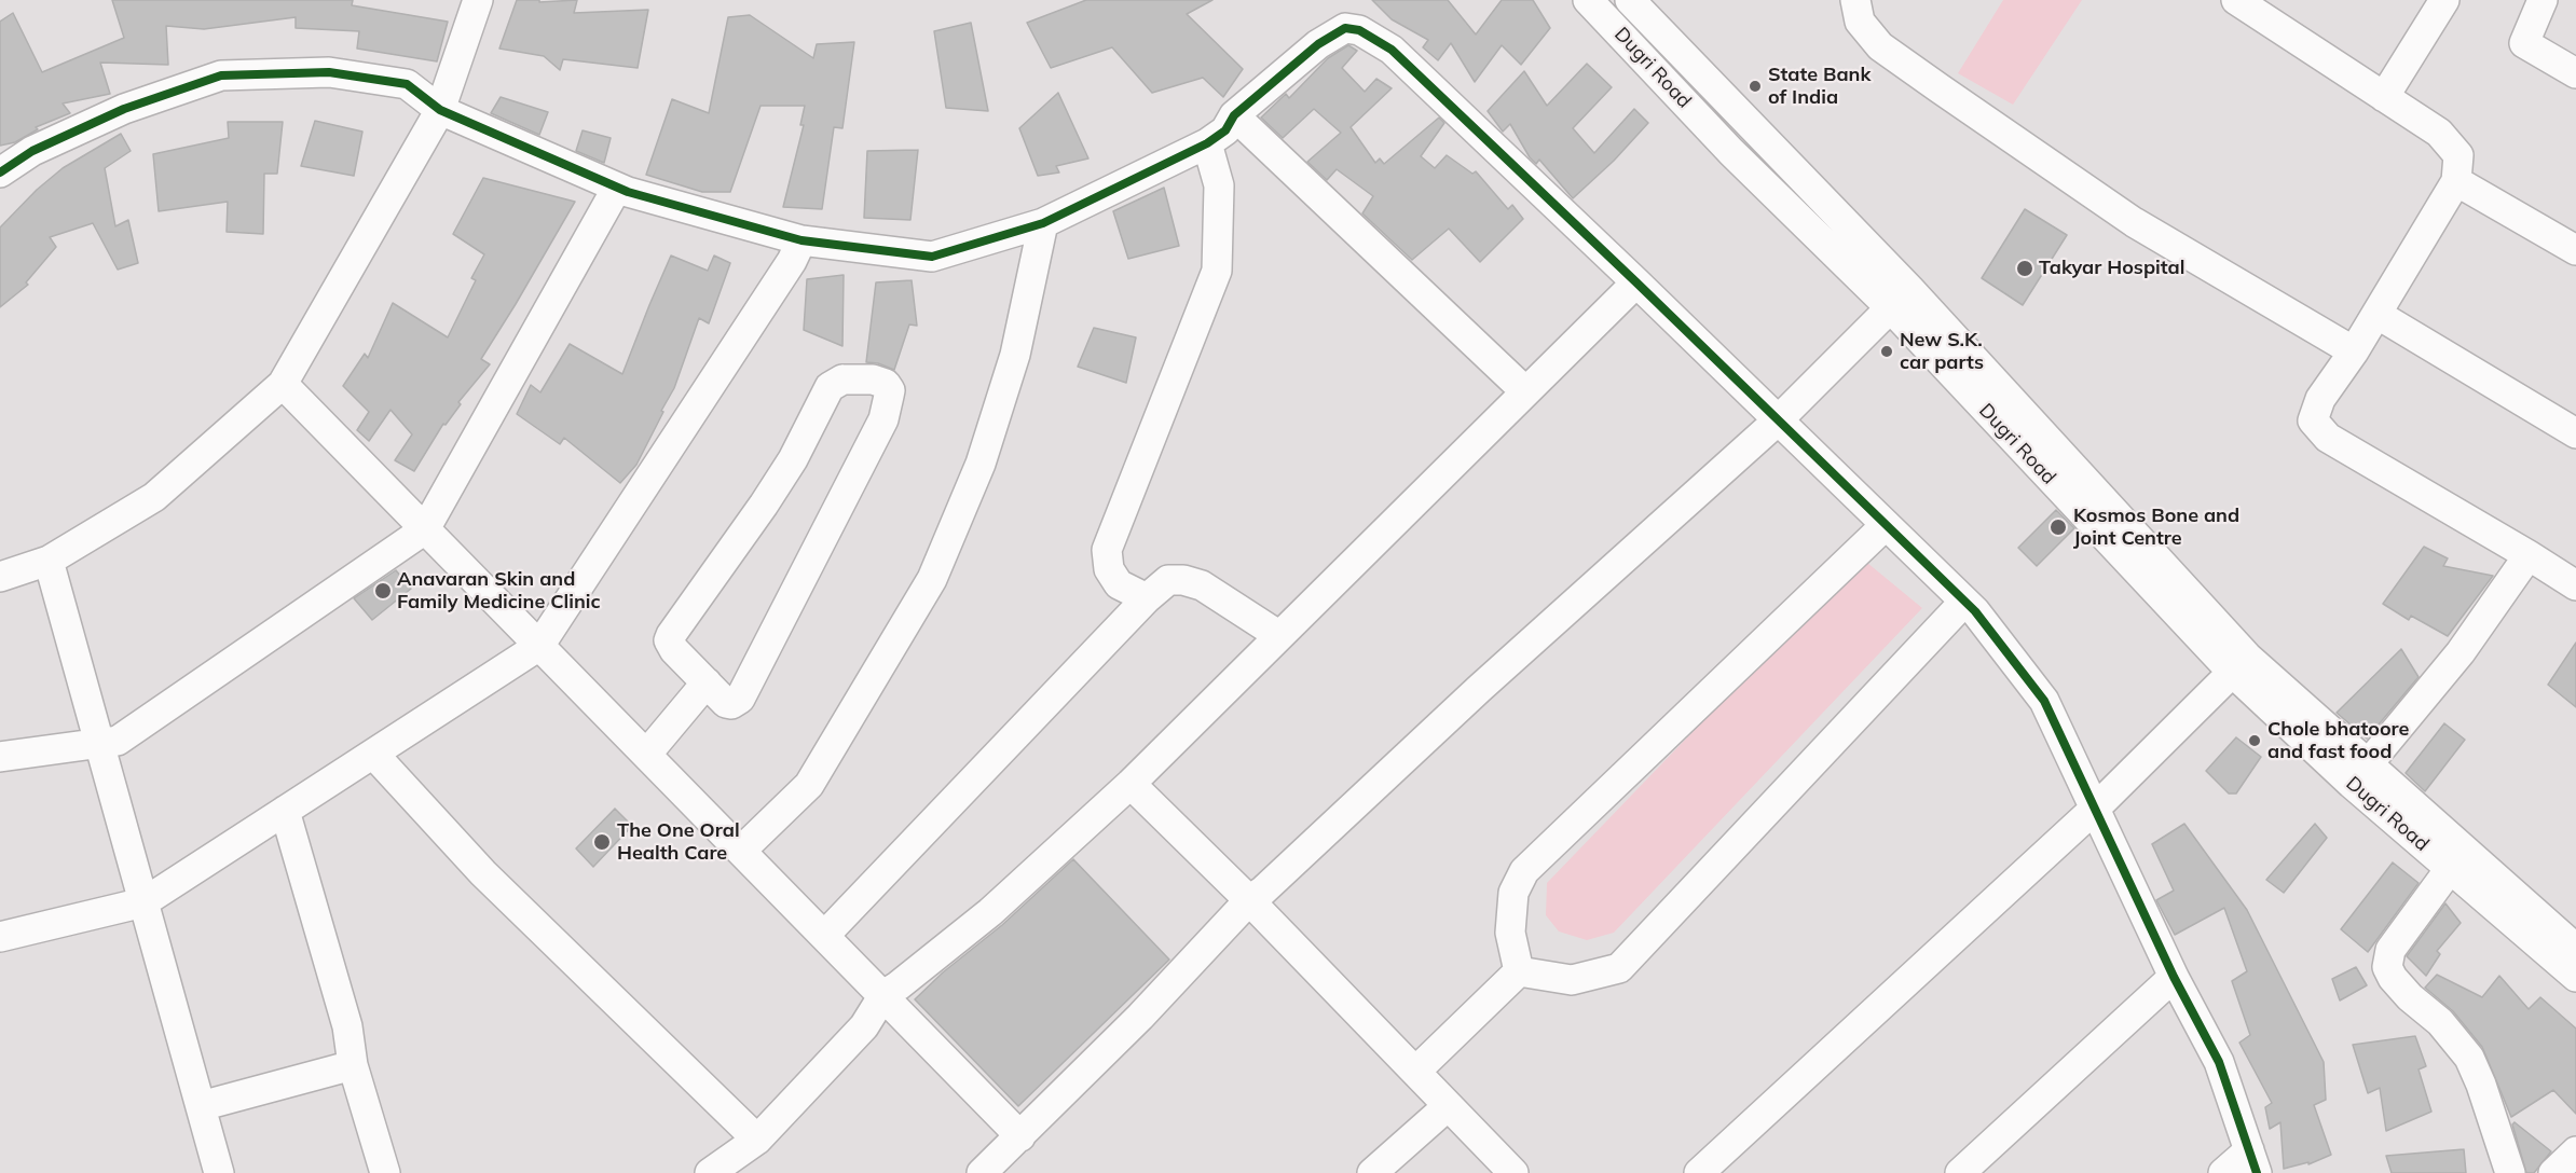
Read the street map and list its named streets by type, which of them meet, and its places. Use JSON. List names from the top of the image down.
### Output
{
  "streets": {
    "street": ["Dugri Road"]
  },
  "places": [
    "State Bank of India",
    "Takyar Hospital",
    "New S.K. car parts",
    "Kosmos Bone and Joint Centre",
    "Anavaran Skin and Family Medicine Clinic",
    "Chole bhatoore and fast food",
    "The One Oral Health Care"
  ]
}
